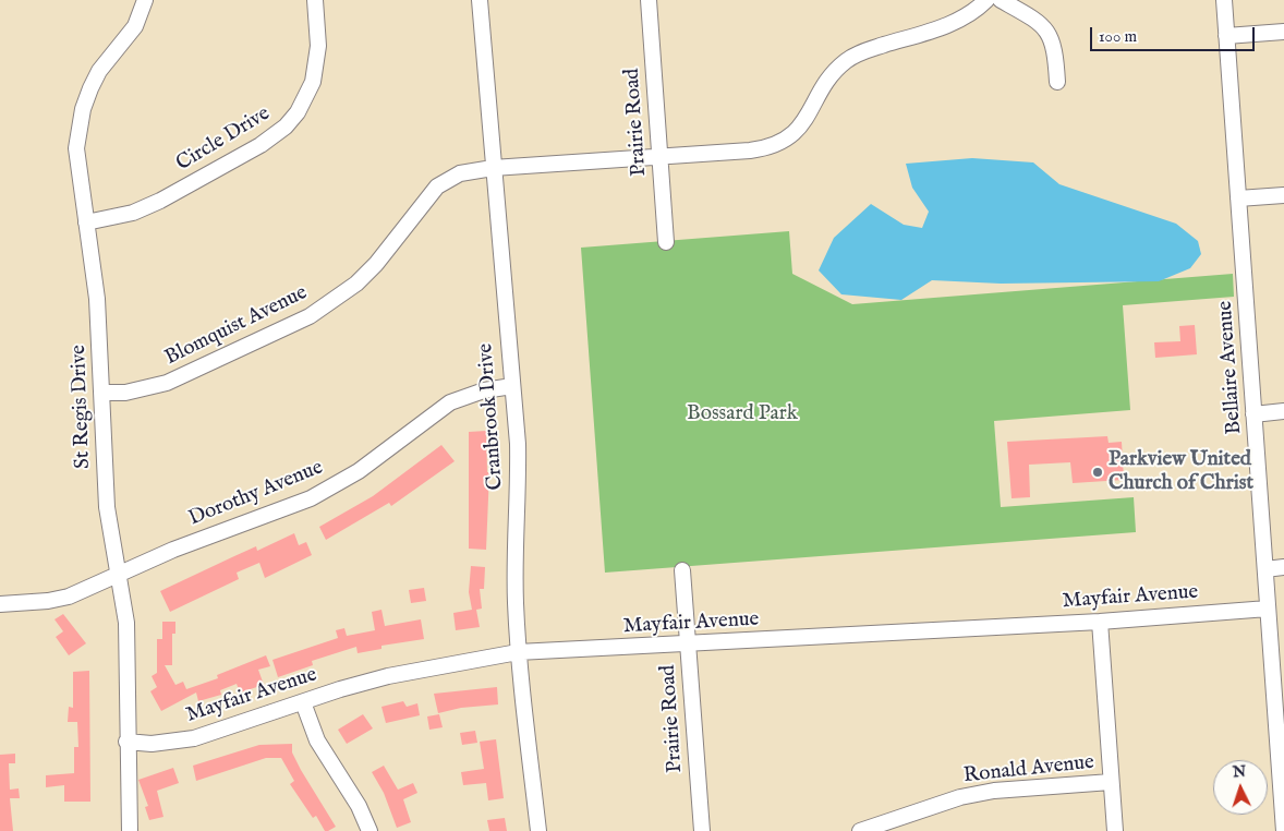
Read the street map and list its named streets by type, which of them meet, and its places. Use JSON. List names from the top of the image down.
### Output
{
  "streets": {
    "street": [
      "Prairie Road",
      "Circle Drive",
      "Blomquist Avenue",
      "Bellaire Avenue",
      "St Regis Drive",
      "Cranbrook Drive",
      "Dorothy Avenue",
      "Mayfair Avenue",
      "Ronald Avenue"
    ]
  },
  "crossings": [
    ["Prairie Road", "Blomquist Avenue"],
    ["Prairie Road", "Mayfair Avenue"],
    ["Circle Drive", "St Regis Drive"],
    ["Blomquist Avenue", "St Regis Drive"],
    ["Blomquist Avenue", "Cranbrook Drive"],
    ["Bellaire Avenue", "Mayfair Avenue"],
    ["St Regis Drive", "Dorothy Avenue"],
    ["St Regis Drive", "Mayfair Avenue"],
    ["Cranbrook Drive", "Dorothy Avenue"],
    ["Cranbrook Drive", "Mayfair Avenue"]
  ],
  "parks": ["Bossard Park"],
  "places": ["Parkview United Church of Christ"],
  "scale_bar": "100 m",
  "north": "top"
}
